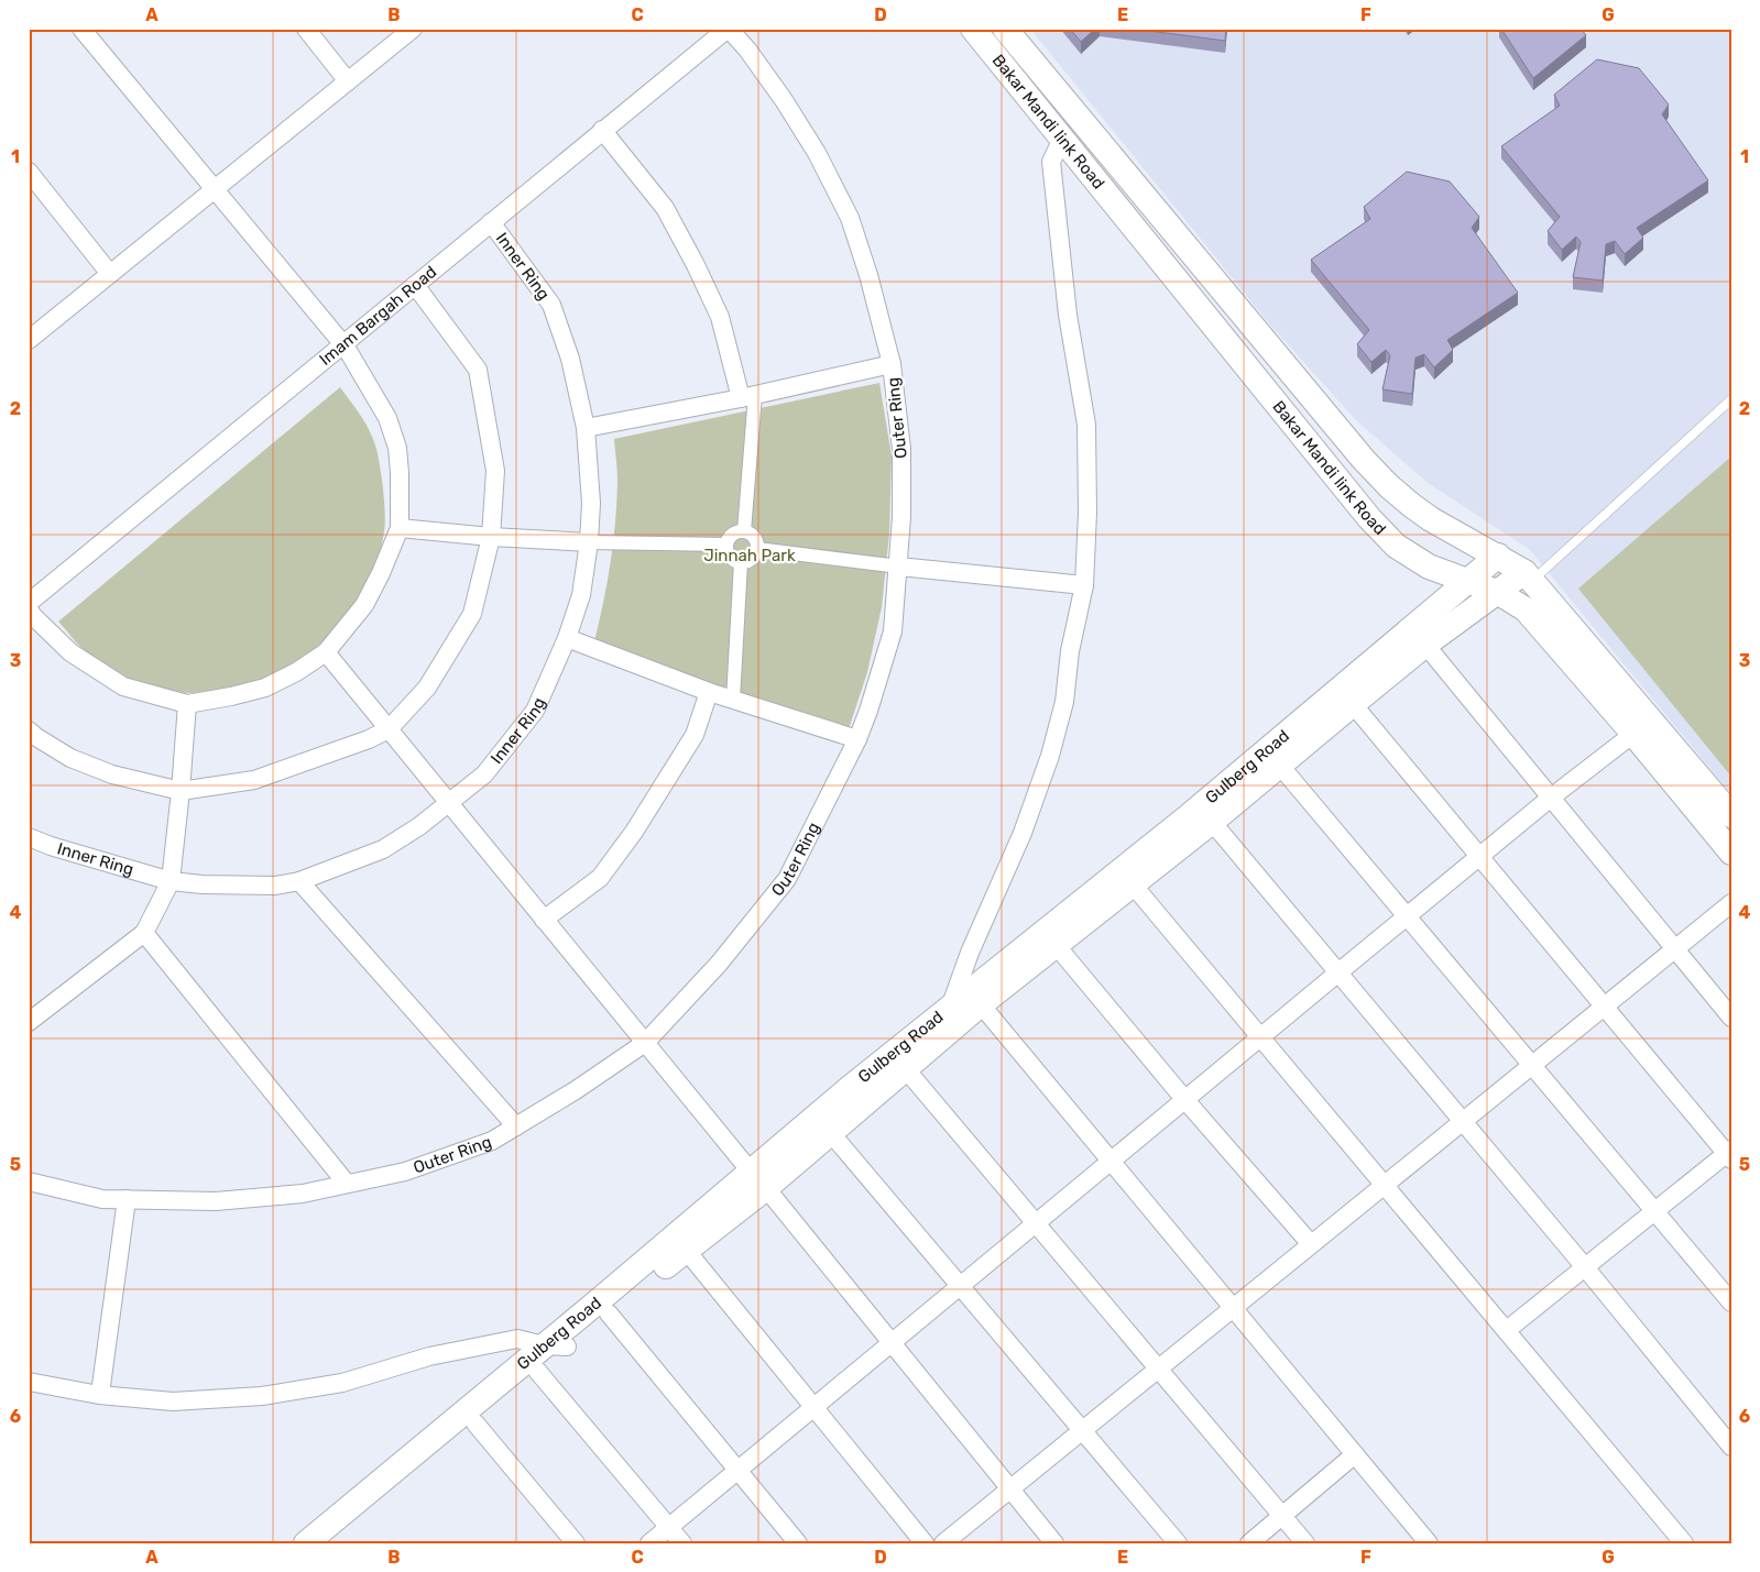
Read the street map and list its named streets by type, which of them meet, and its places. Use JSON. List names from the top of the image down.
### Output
{
  "streets": {
    "main road": ["Bakar Mandi link Road", "Gulberg Road"],
    "street": ["Inner Ring", "Imam Bargah Road", "Outer Ring"]
  },
  "crossings": [
    ["Bakar Mandi link Road", "Gulberg Road"],
    ["Inner Ring", "Imam Bargah Road"],
    ["Imam Bargah Road", "Outer Ring"]
  ],
  "parks": ["Jinnah Park"],
  "grid": {
    "columns": [
      "A",
      "B",
      "C",
      "D",
      "E",
      "F",
      "G"
    ],
    "rows": [
      "1",
      "2",
      "3",
      "4",
      "5",
      "6"
    ]
  }
}
